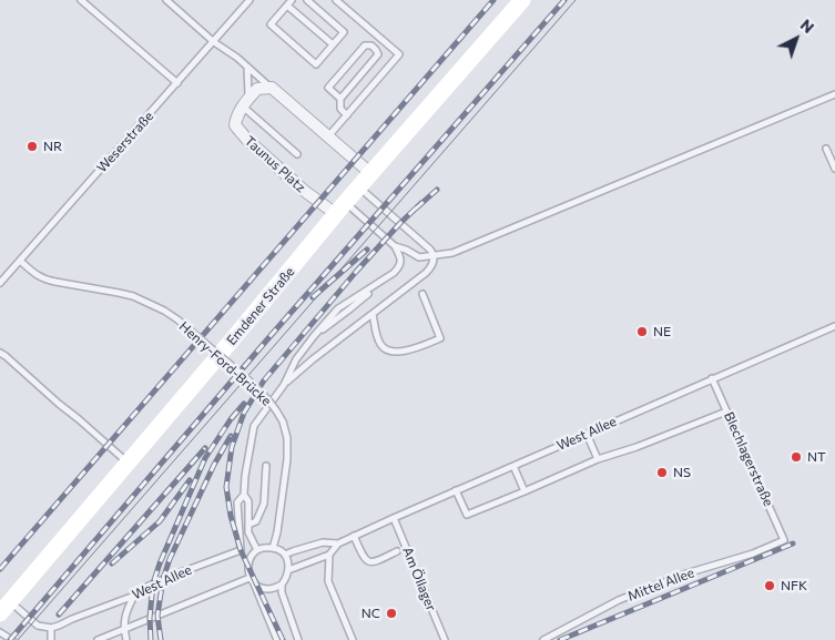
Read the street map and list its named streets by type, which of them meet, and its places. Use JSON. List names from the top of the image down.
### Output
{
  "streets": {
    "street": ["Taunus Platz", "Emdener Straße"],
    "lane": [
      "Weserstraße",
      "Henry-Ford-Brücke",
      "West Allee",
      "Blechlagerstraße",
      "Am Öllager",
      "Mittel Allee"
    ]
  },
  "crossings": [
    ["Weserstraße", "Henry-Ford-Brücke"],
    ["Taunus Platz", "Emdener Straße"],
    ["Henry-Ford-Brücke", "West Allee"],
    ["West Allee", "Blechlagerstraße"],
    ["West Allee", "Am Öllager"],
    ["Blechlagerstraße", "Mittel Allee"]
  ],
  "places": [
    "NR",
    "NE",
    "NT",
    "NS",
    "NFK",
    "NC"
  ],
  "north": "top right"
}
